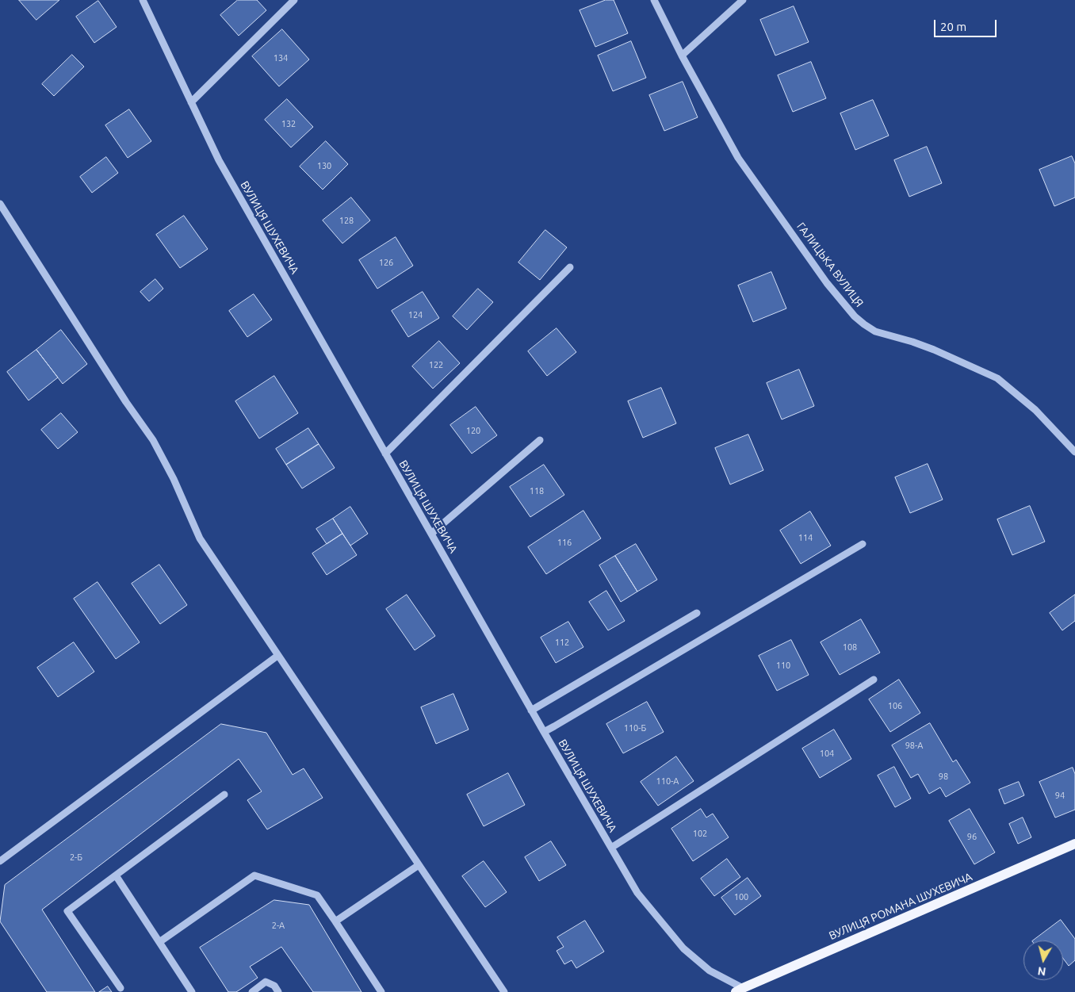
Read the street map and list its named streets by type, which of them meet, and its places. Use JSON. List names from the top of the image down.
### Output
{
  "streets": {
    "main road": ["ВУЛИЦЯ РОМАНА ШУХЕВИЧА"],
    "street": ["ВУЛИЦЯ ШУХЕВИЧА", "ГАЛИЦЬКА ВУЛИЦЯ"]
  },
  "crossings": [
    ["ВУЛИЦЯ ШУХЕВИЧА", "ВУЛИЦЯ РОМАНА ШУХЕВИЧА"]
  ],
  "house_numbers": [
    "134",
    "132",
    "130",
    "128",
    "126",
    "124",
    "122",
    "120",
    "118",
    "114",
    "116",
    "112",
    "108",
    "110",
    "106",
    "110-Б",
    "98-А",
    "104",
    "98",
    "110-А",
    "94",
    "102",
    "96",
    "2-Б",
    "100",
    "2-А"
  ],
  "scale_bar": "20 m",
  "north": "bottom"
}
